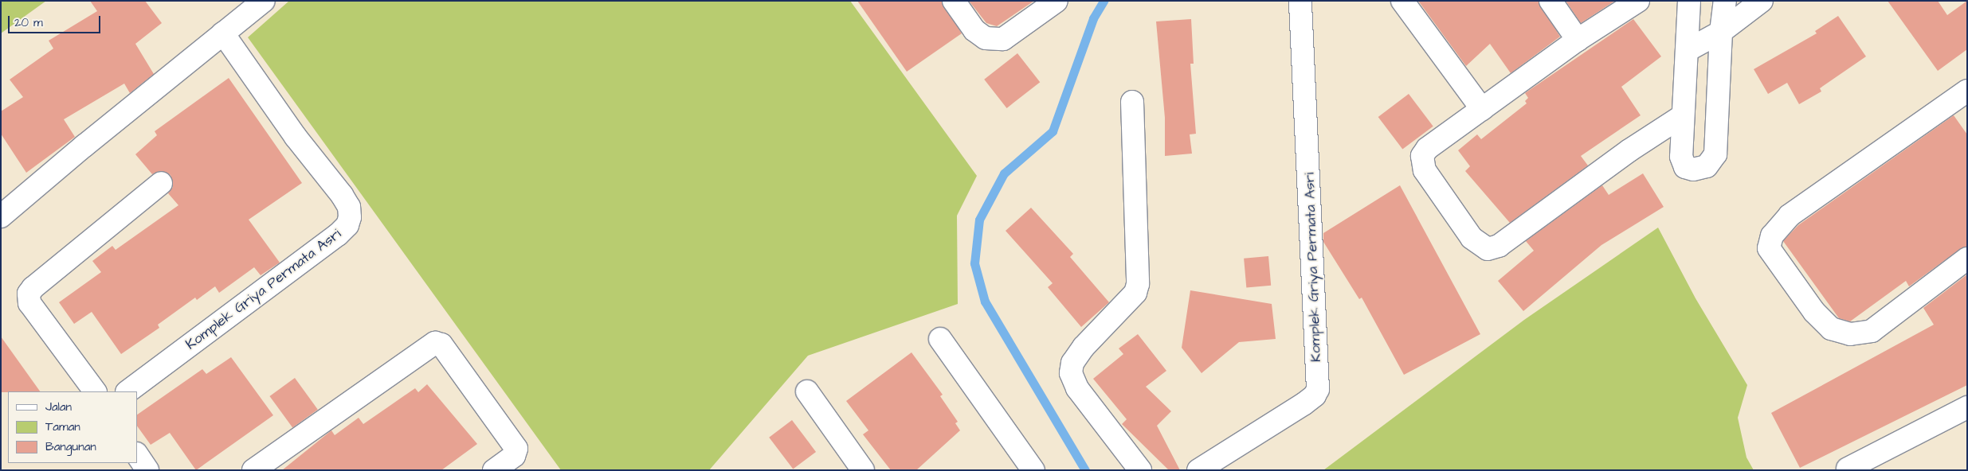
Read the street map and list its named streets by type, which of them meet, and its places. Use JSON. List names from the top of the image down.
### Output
{
  "streets": {
    "street": ["Komplek Griya Permata Asri"]
  },
  "legend": ["Jalan", "Taman", "Bangunan"],
  "scale_bar": "20 m"
}
